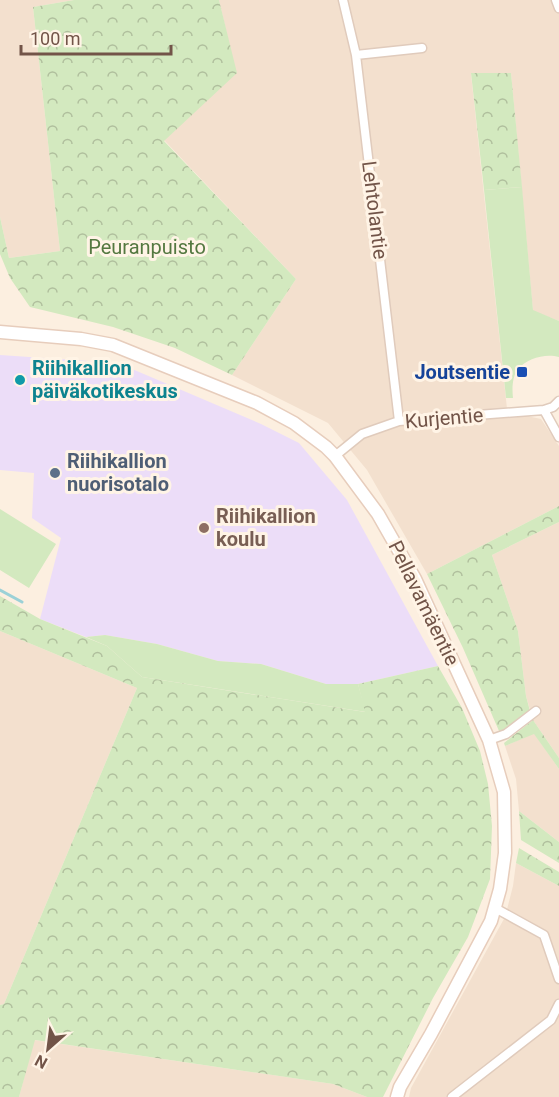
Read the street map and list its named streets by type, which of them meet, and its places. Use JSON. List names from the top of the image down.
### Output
{
  "streets": {
    "street": ["Lehtolantie", "Kurjentie", "Pellavamäentie"]
  },
  "crossings": [
    ["Lehtolantie", "Kurjentie"],
    ["Kurjentie", "Pellavamäentie"]
  ],
  "parks": ["Peuranpuisto"],
  "places": {
    "transit": ["Joutsentie"],
    "other": ["Riihikallion päiväkotikeskus", "Riihikallion nuorisotalo", "Riihikallion koulu"]
  },
  "scale_bar": "100 m",
  "north": "bottom left"
}
